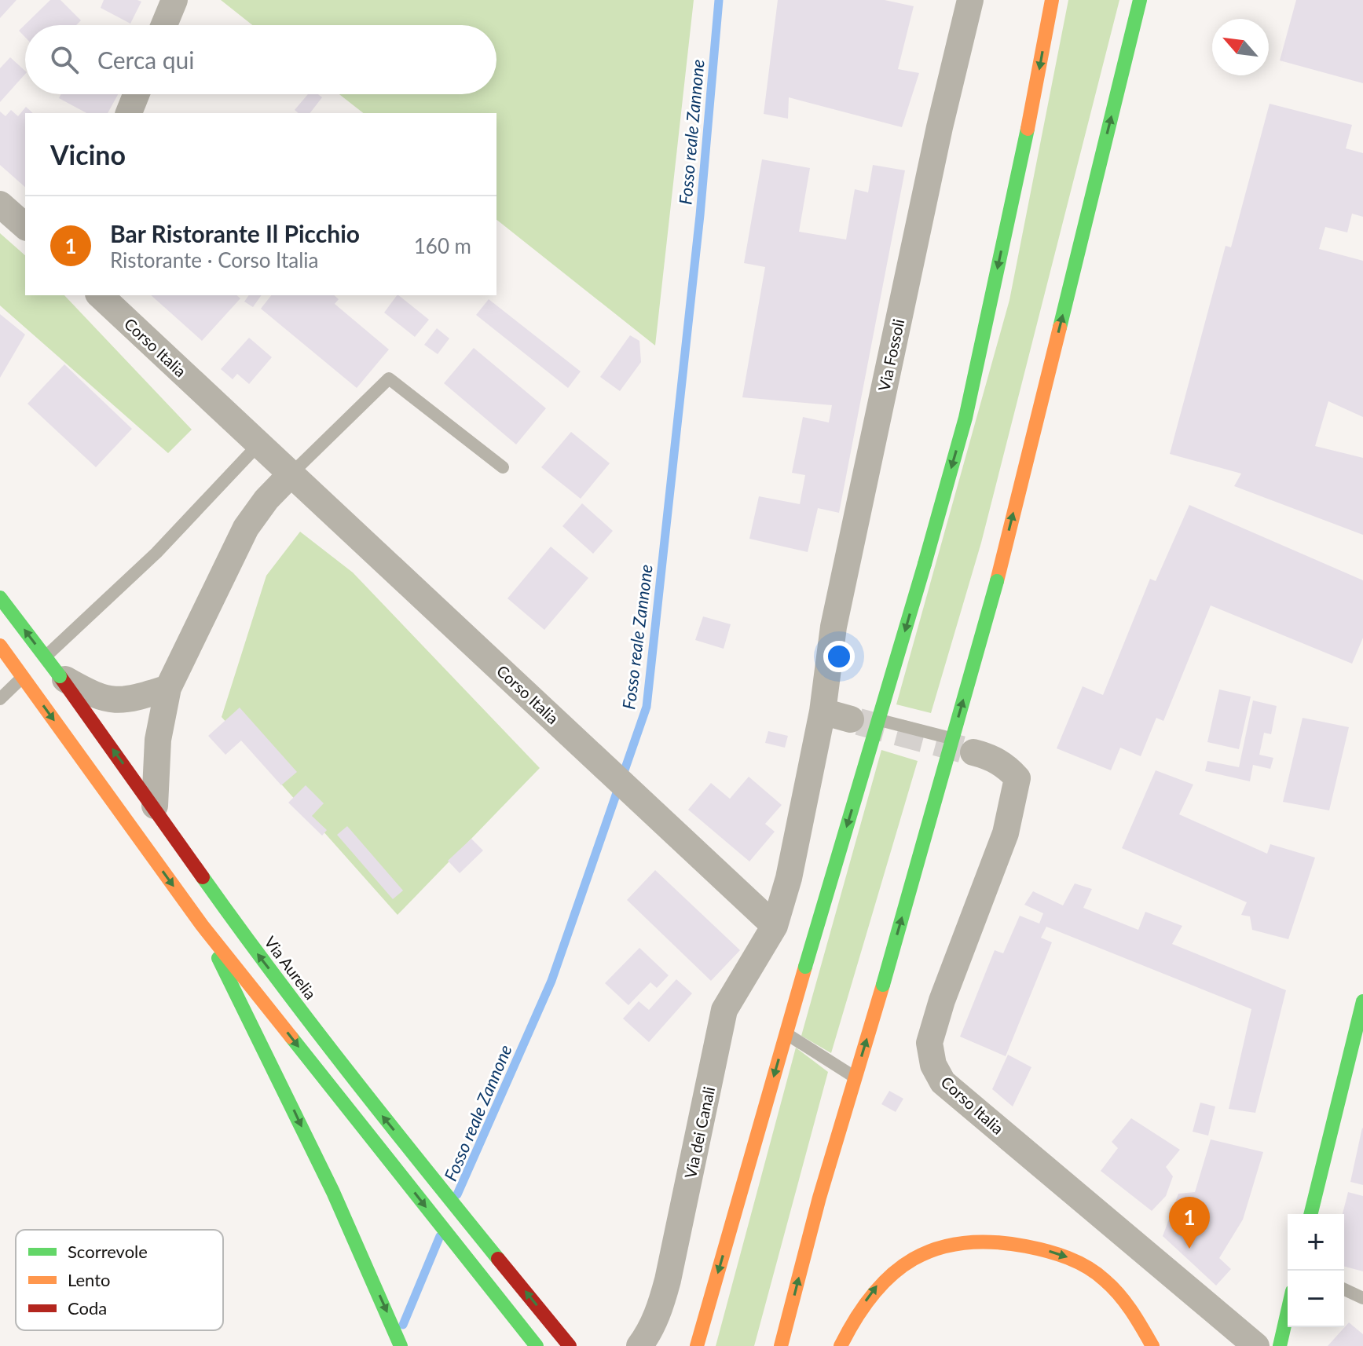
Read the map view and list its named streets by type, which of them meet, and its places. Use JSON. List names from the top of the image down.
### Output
{
  "streets": {
    "main road": ["Via Aurelia"],
    "street": ["Corso Italia", "Via Fossoli", "Via dei Canali"]
  },
  "crossings": [
    ["Corso Italia", "Via dei Canali"]
  ],
  "water": ["Fosso reale Zannone"],
  "legend": ["Scorrevole", "Lento", "Coda"],
  "north": "top left",
  "page": {
    "search": "Cerca qui",
    "heading": "Vicino",
    "list": [
      {
        "mark": "1",
        "name": "Bar Ristorante Il Picchio",
        "note": "Ristorante · Corso Italia",
        "value": "160 m"
      }
    ],
    "pins": "1",
    "map_buttons": ["+", "−"]
  }
}
